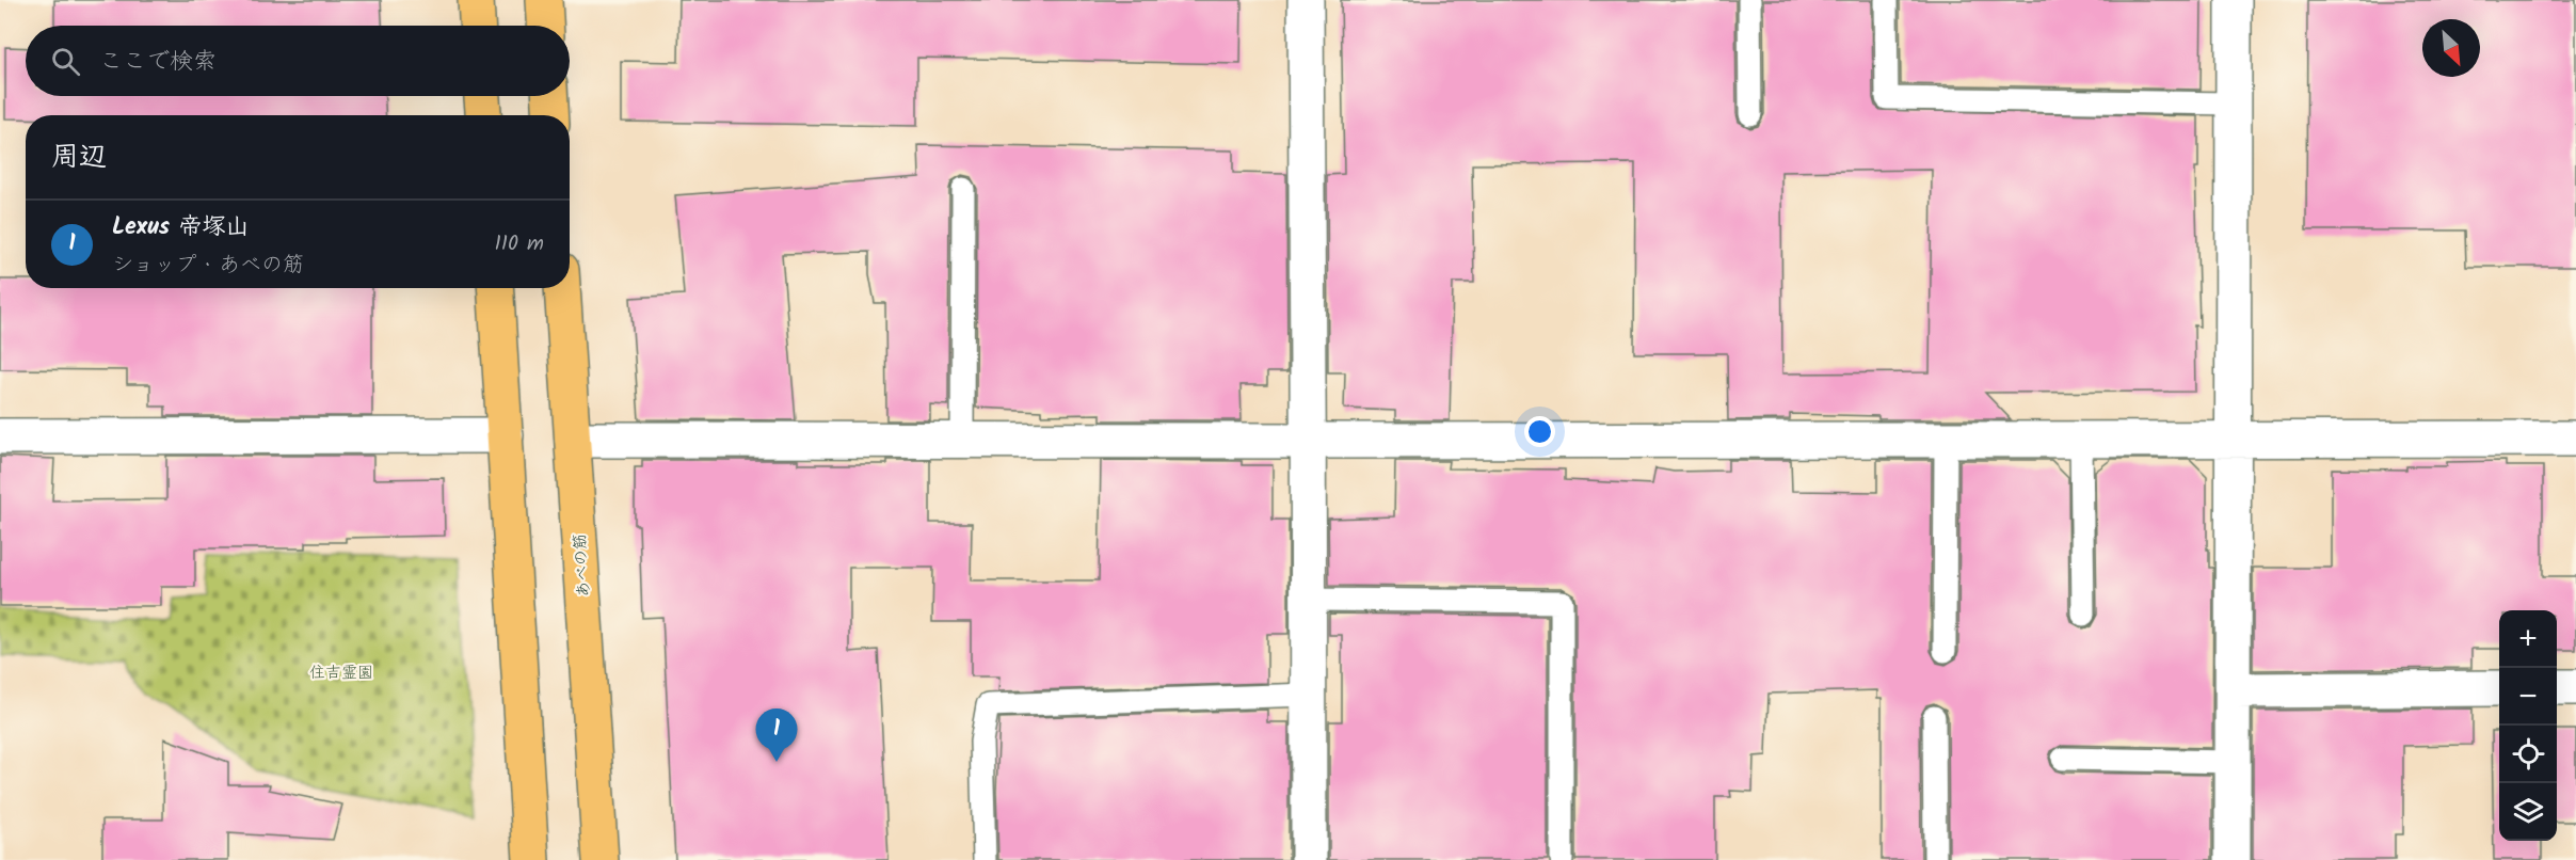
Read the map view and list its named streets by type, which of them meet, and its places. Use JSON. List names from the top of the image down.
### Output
{
  "streets": {
    "main road": ["あべの筋"]
  },
  "parks": ["住吉霊園"],
  "north": "bottom right",
  "page": {
    "search": "ここで検索",
    "heading": "周辺",
    "list": [
      {
        "mark": "1",
        "name": "Lexus 帝塚山",
        "note": "ショップ · あべの筋",
        "value": "110 m"
      }
    ],
    "map_buttons": ["+", "−"],
    "pins": "1"
  }
}
